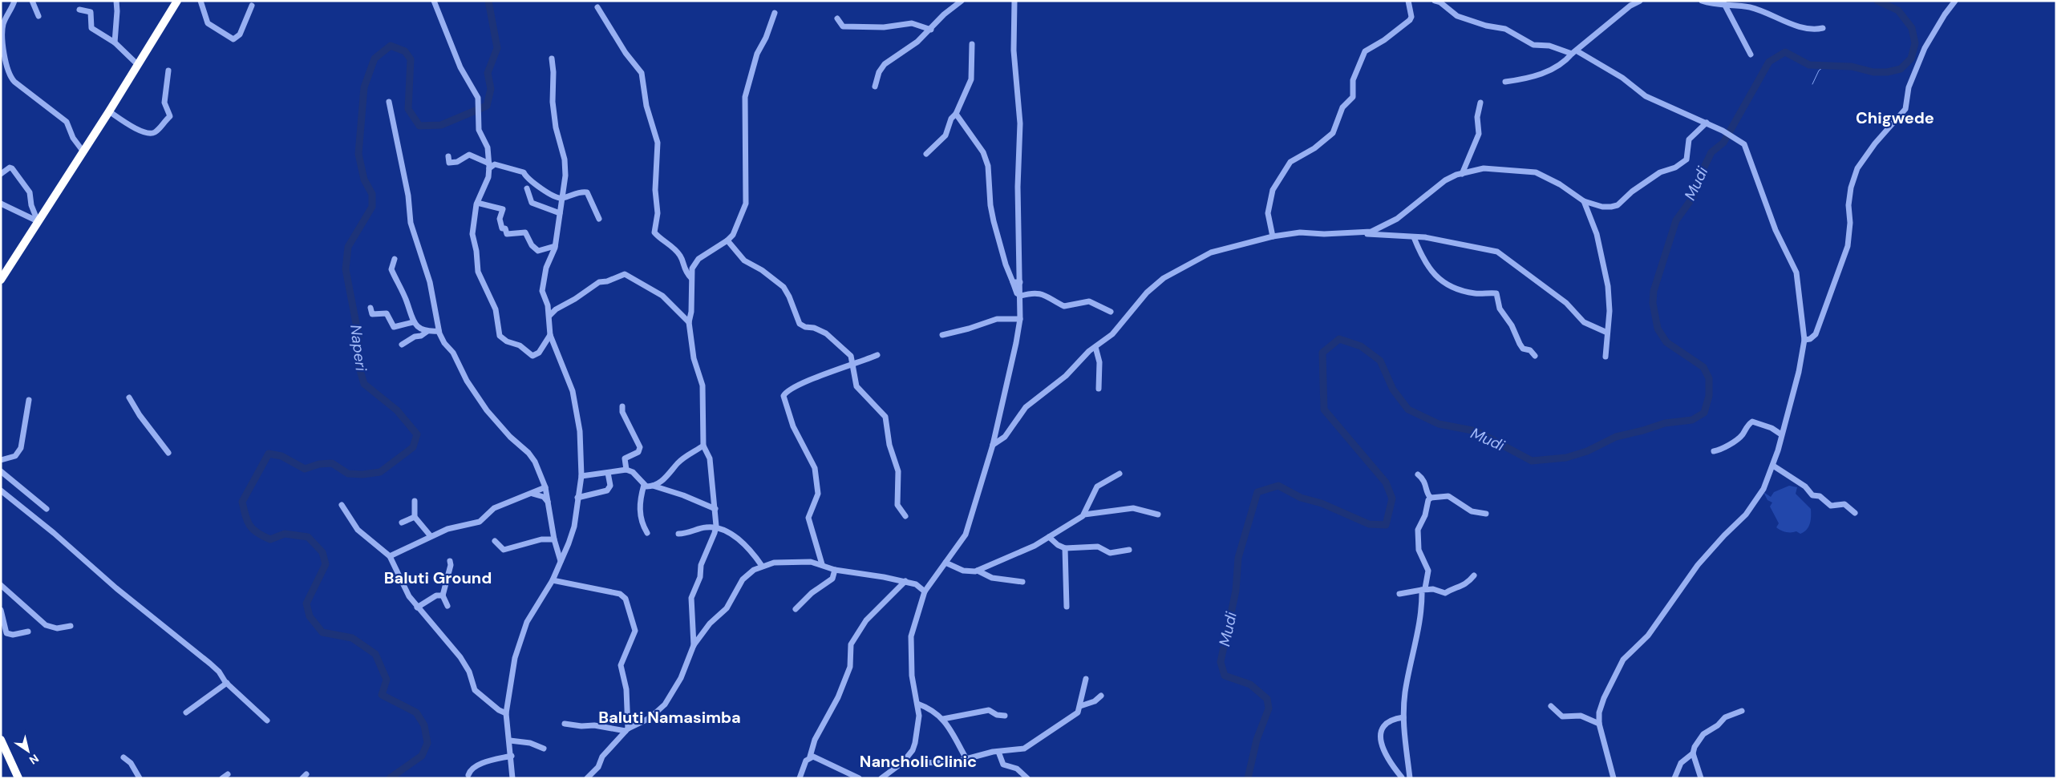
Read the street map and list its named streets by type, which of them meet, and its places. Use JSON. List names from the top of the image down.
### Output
{
  "districts": [
    "Chigwede",
    "Baluti Ground",
    "Baluti Namasimba",
    "Nancholi Clinic"
  ],
  "water": ["Mudi", "Naperi"],
  "north": "bottom right"
}
